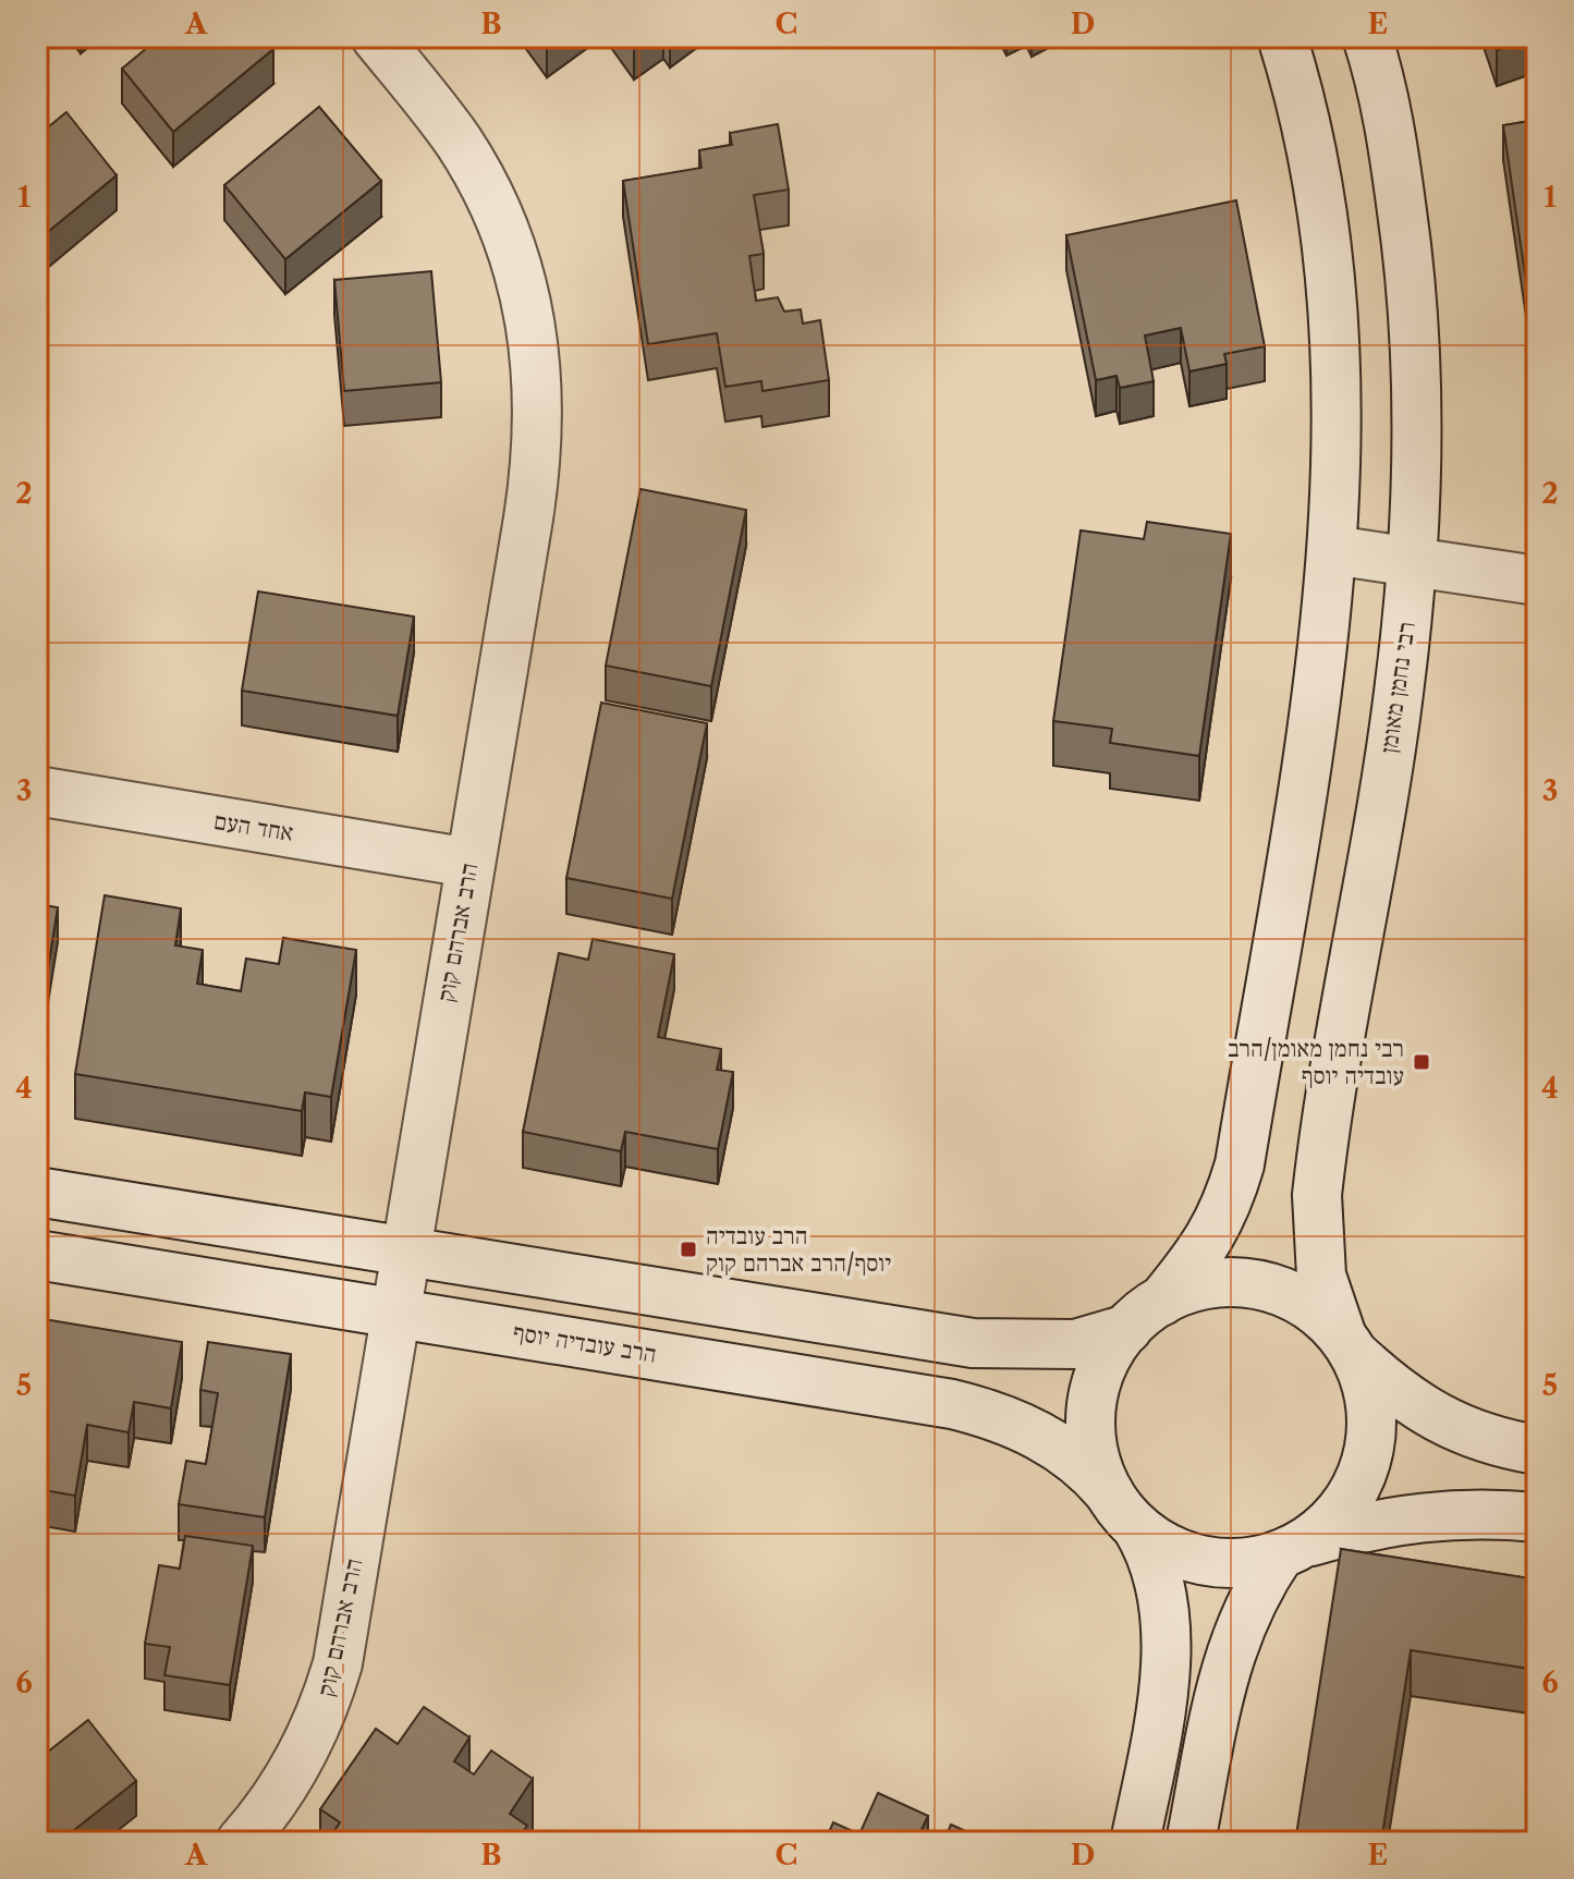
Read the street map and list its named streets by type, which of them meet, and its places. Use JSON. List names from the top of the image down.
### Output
{
  "streets": {
    "street": [
      "רבי נחמן מאומן",
      "אחד העם",
      "הרב אברהם קוק",
      "הרב עובדיה יוסף"
    ]
  },
  "crossings": [
    ["רבי נחמן מאומן", "הרב עובדיה יוסף"],
    ["אחד העם", "הרב אברהם קוק"],
    ["הרב אברהם קוק", "הרב עובדיה יוסף"]
  ],
  "places": {
    "transit": ["רבי נחמן מאומן/הרב עובדיה יוסף", "הרב עובדיה יוסף/הרב אברהם קוק"]
  },
  "grid": {
    "columns": [
      "A",
      "B",
      "C",
      "D",
      "E"
    ],
    "rows": [
      "1",
      "2",
      "3",
      "4",
      "5",
      "6"
    ]
  }
}
